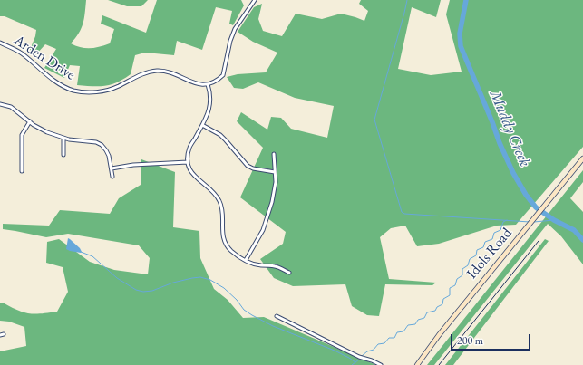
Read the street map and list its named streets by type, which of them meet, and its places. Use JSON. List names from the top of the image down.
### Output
{
  "streets": {
    "main road": ["Idols Road"],
    "street": ["Arden Drive"]
  },
  "water": ["Muddy Creek"],
  "scale_bar": "200 m"
}
